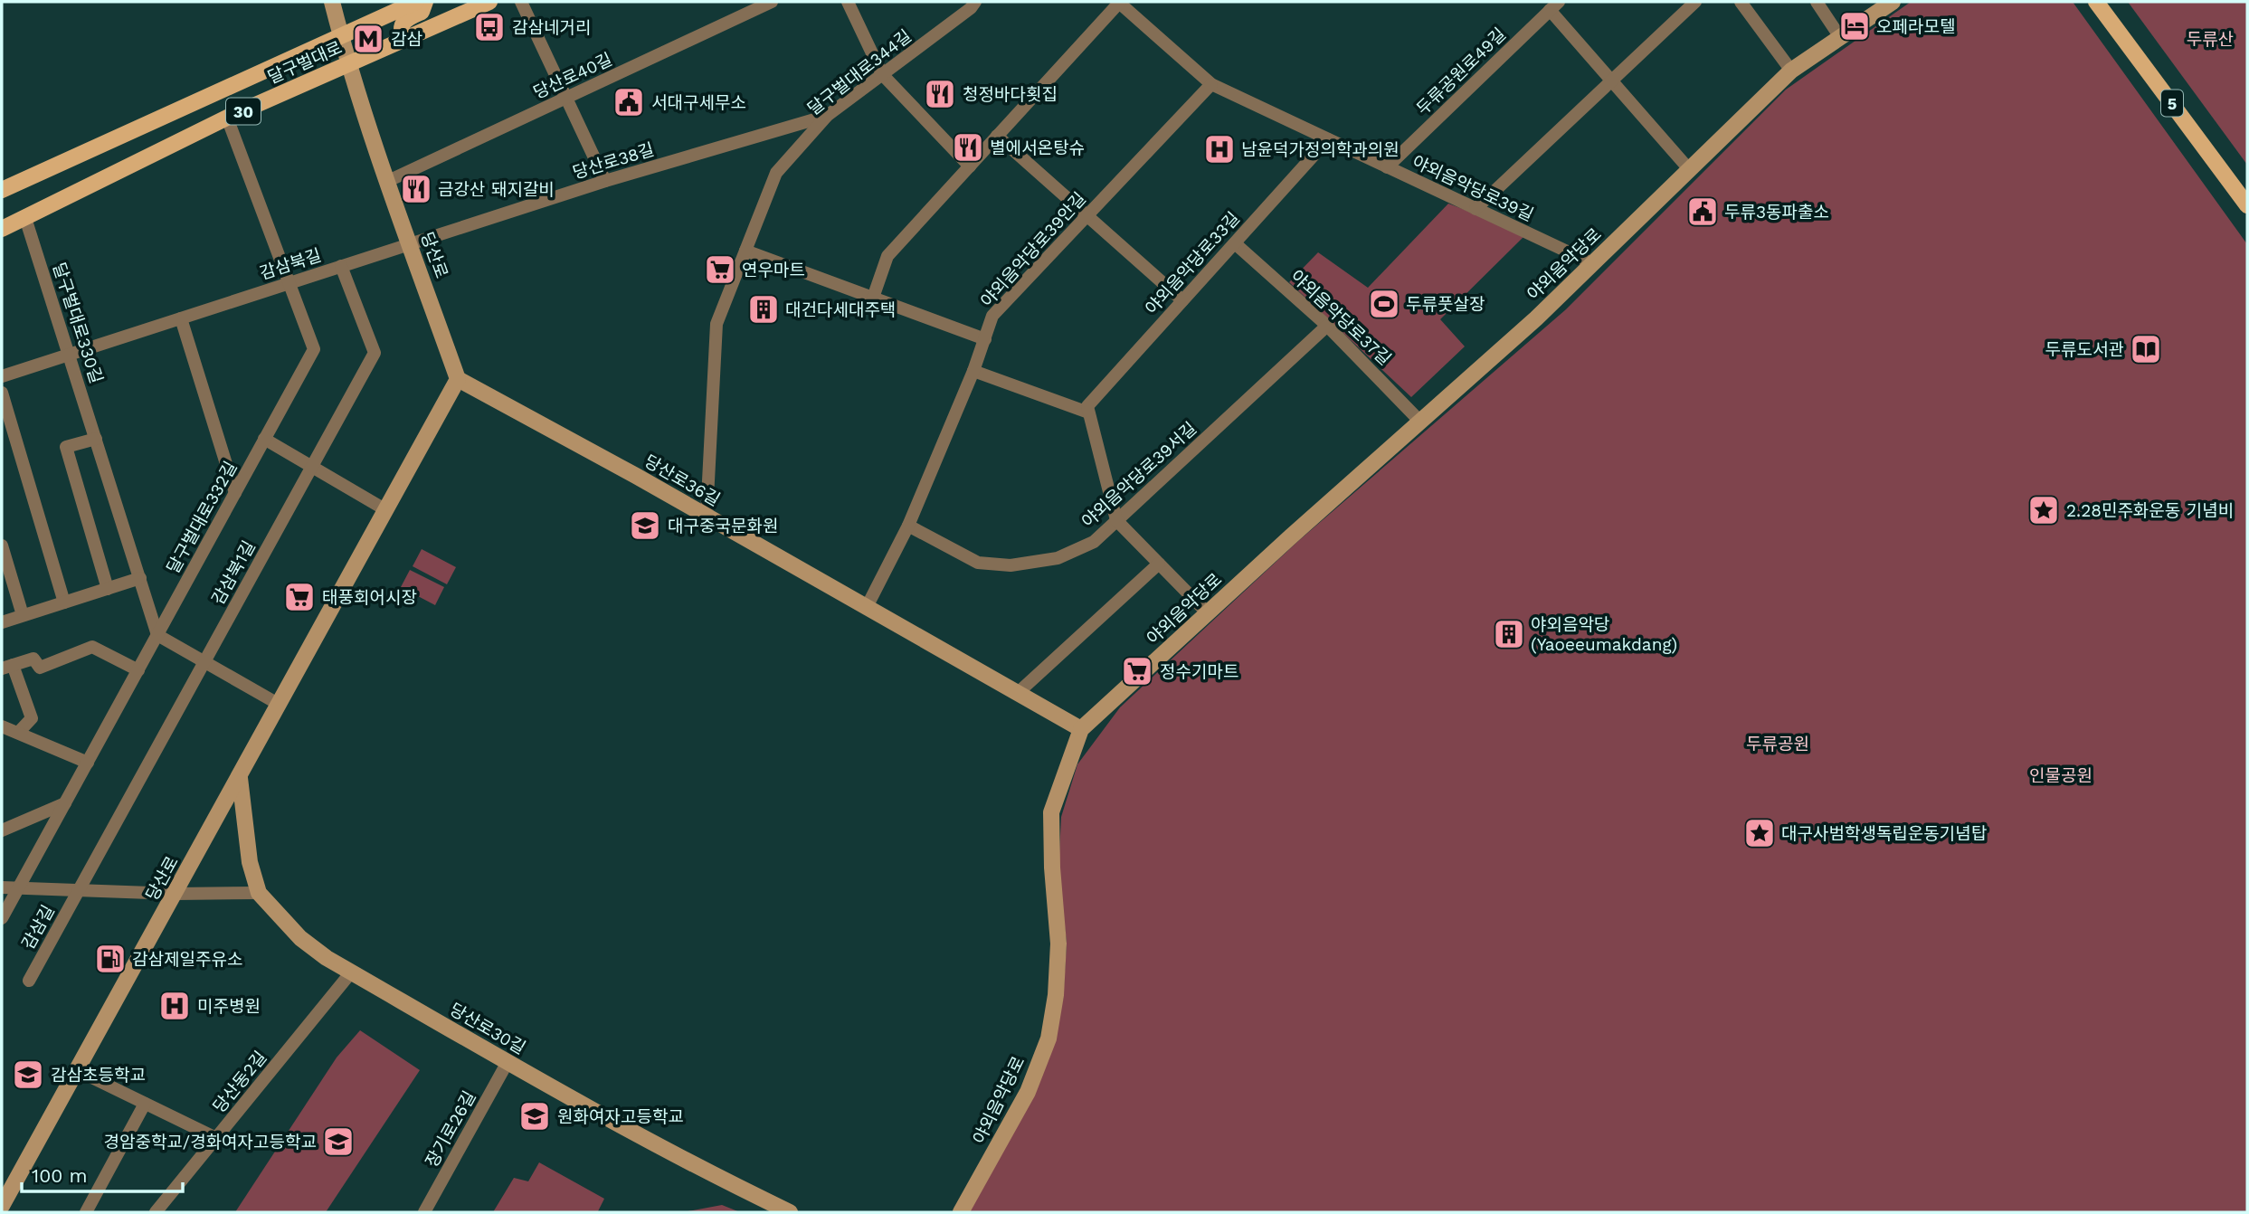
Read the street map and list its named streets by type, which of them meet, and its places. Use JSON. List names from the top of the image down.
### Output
{
  "streets": {
    "main road": [
      "달구벌대로",
      "5",
      "30",
      "당산로",
      "야외음악당로",
      "당산로36길",
      "당산로30길"
    ],
    "street": [
      "두류공원로49길",
      "달구벌대로344길",
      "당산로40길",
      "당산로38길",
      "야외음악당로39길",
      "야외음악당로39안길",
      "야외음악당로33길",
      "감삼북길",
      "야외음악당로37길",
      "달구벌대로330길",
      "야외음악당로39서길",
      "달구벌대로332길",
      "감삼북1길",
      "감삼길",
      "당산동2길",
      "장기로26길"
    ]
  },
  "crossings": [
    ["달구벌대로", "당산로"],
    ["달구벌대로", "달구벌대로330길"],
    ["달구벌대로", "달구벌대로332길"],
    ["두류공원로49길", "야외음악당로39길"],
    ["달구벌대로344길", "당산로38길"],
    ["달구벌대로344길", "당산로36길"],
    ["당산로40길", "당산로"],
    ["당산로38길", "당산로"],
    ["당산로38길", "감삼북길"],
    ["야외음악당로39길", "야외음악당로39안길"],
    ["야외음악당로39길", "야외음악당로33길"],
    ["야외음악당로39길", "야외음악당로"],
    ["야외음악당로39안길", "야외음악당로33길"],
    ["야외음악당로39안길", "야외음악당로39서길"],
    ["야외음악당로39안길", "당산로36길"],
    ["당산로", "감삼북길"],
    ["당산로", "당산로36길"],
    ["당산로", "감삼길"],
    ["야외음악당로33길", "야외음악당로37길"],
    ["야외음악당로33길", "야외음악당로39서길"],
    ["감삼북길", "달구벌대로330길"],
    ["감삼북길", "달구벌대로332길"],
    ["감삼북길", "감삼북1길"],
    ["야외음악당로", "야외음악당로37길"],
    ["야외음악당로", "당산로36길"],
    ["야외음악당로37길", "야외음악당로39서길"],
    ["달구벌대로332길", "감삼길"],
    ["감삼북1길", "감삼길"],
    ["당산로30길", "당산동2길"],
    ["당산로30길", "장기로26길"]
  ],
  "parks": ["두류산", "두류공원", "인물공원"],
  "places": {
    "hotel": ["오페라모텔"],
    "bus stop": ["감삼네거리"],
    "metro station": ["감삼"],
    "restaurant": ["청정바다횟집", "별에서온탕슈", "금강산 돼지갈비"],
    "public building": ["서대구세무소", "두류3동파출소"],
    "hospital": ["남윤덕가정의학과의원", "미주병원"],
    "supermarket": ["연우마트", "태풍회어시장", "정수기마트"],
    "sports": ["두류풋살장"],
    "building": ["대건다세대주택", "야외음악당 (Yaoeeumakdang)"],
    "library": ["두류도서관"],
    "place": ["2.28민주화운동 기념비", "대구사범학생독립운동기념탑"],
    "school or university": [
      "대구중국문화원",
      "감삼초등학교",
      "원화여자고등학교",
      "경암중학교/경화여자고등학교"
    ],
    "fuel station": ["감삼제일주유소"]
  },
  "scale_bar": "100 m"
}
